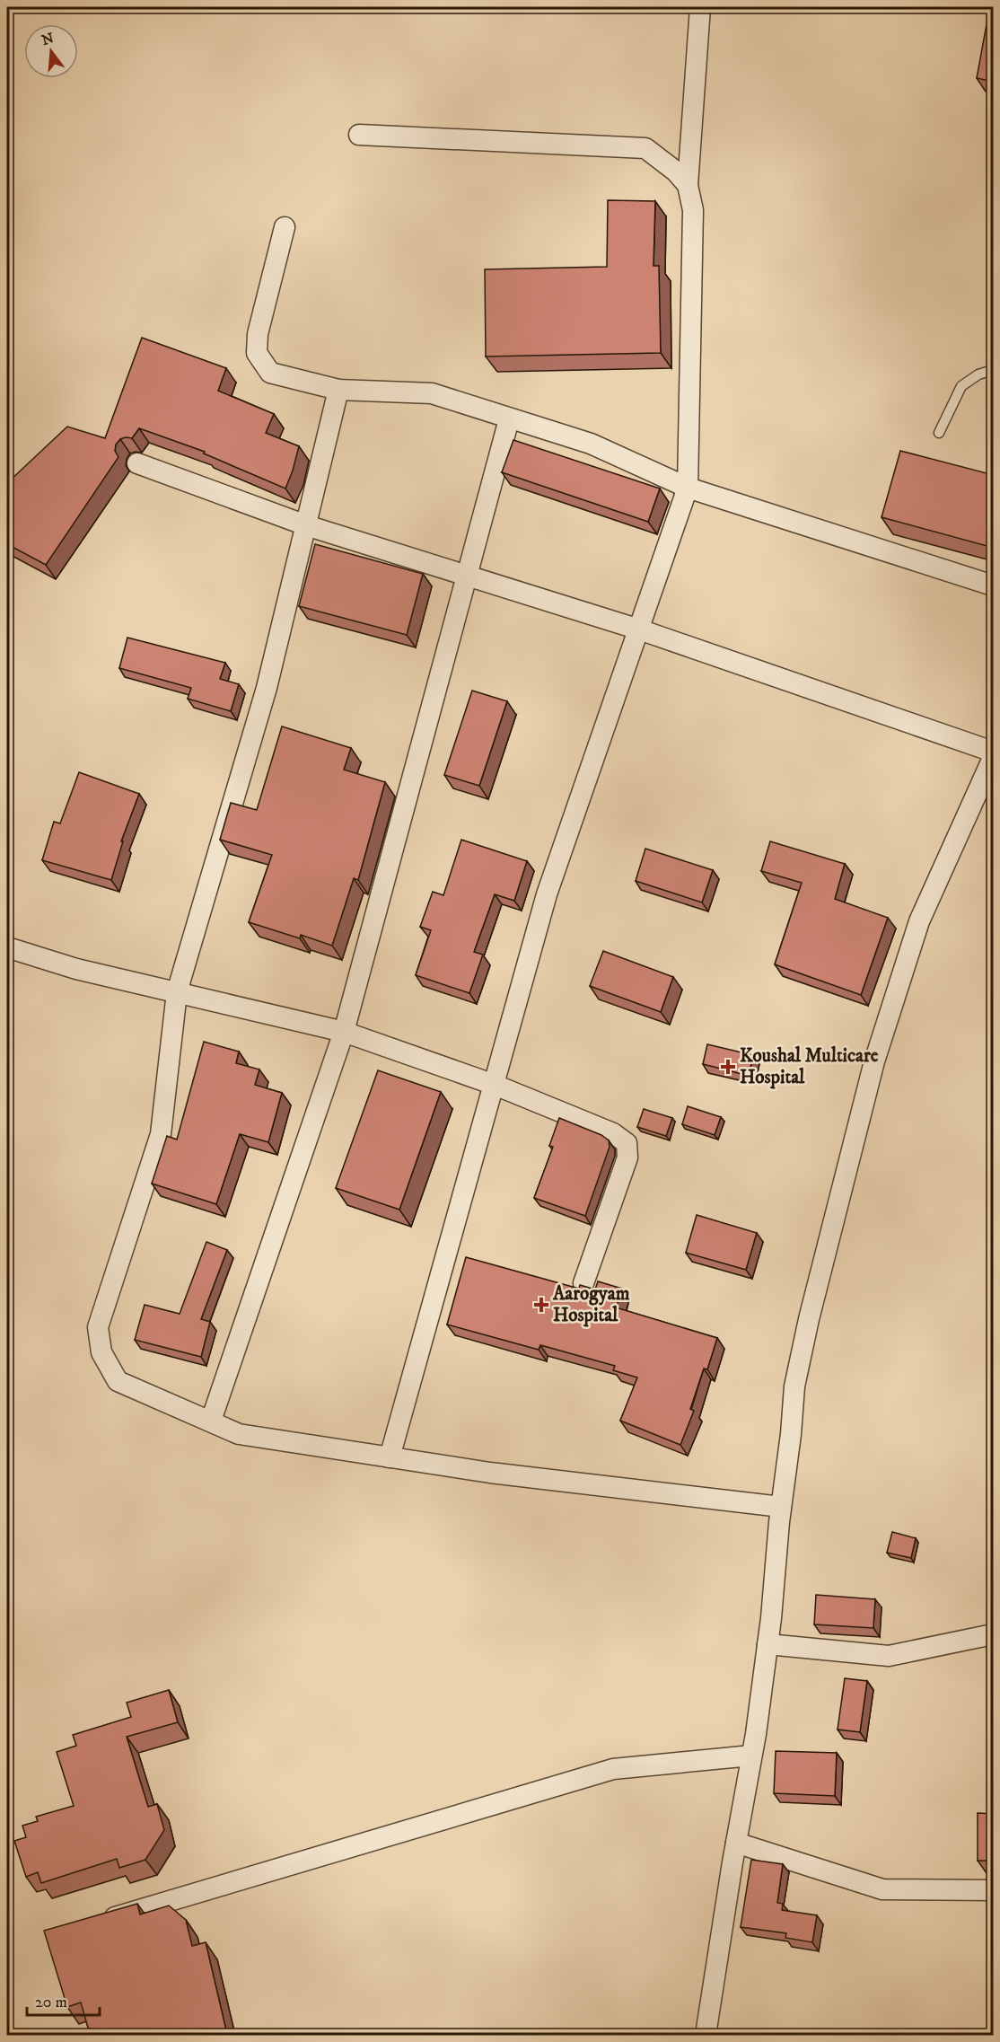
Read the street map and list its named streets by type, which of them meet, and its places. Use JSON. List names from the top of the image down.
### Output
{
  "places": {
    "health": ["Koushal Multicare Hospital", "Aarogyam Hospital"]
  },
  "scale_bar": "20 m",
  "north": "top"
}
